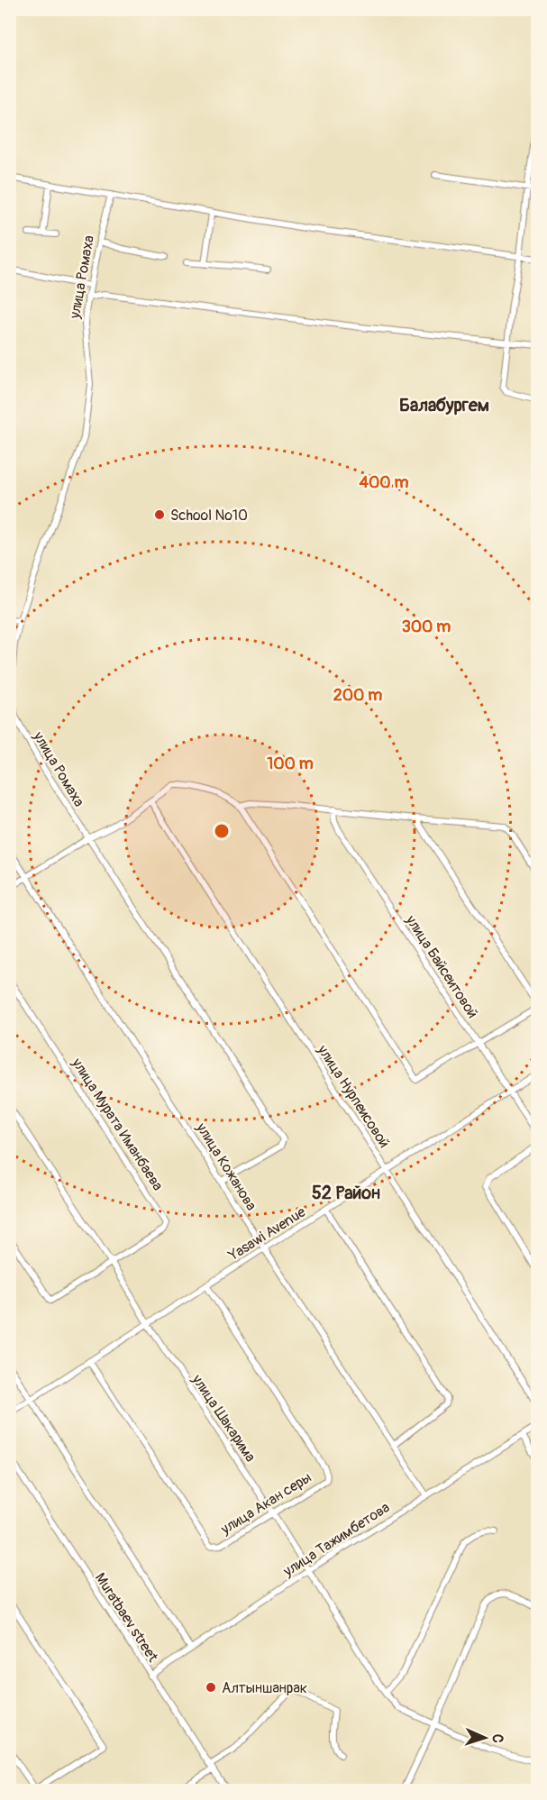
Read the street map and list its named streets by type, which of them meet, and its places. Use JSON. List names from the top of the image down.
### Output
{
  "streets": {
    "street": [
      "улица Ромаха",
      "улица Байсеитовой",
      "улица Нурпеисовой",
      "улица Мурата Иманбаева",
      "улица Кожанова",
      "Yasawi Avenue",
      "улица Шакарима",
      "улица Акан серы",
      "улица Тажимбетова",
      "Muratbaev street"
    ]
  },
  "crossings": [
    ["улица Ромаха", "улица Кожанова"],
    ["улица Байсеитовой", "Yasawi Avenue"],
    ["улица Нурпеисовой", "Yasawi Avenue"],
    ["улица Мурата Иманбаева", "улица Шакарима"],
    ["улица Кожанова", "Yasawi Avenue"],
    ["улица Кожанова", "улица Тажимбетова"],
    ["Yasawi Avenue", "улица Шакарима"],
    ["Yasawi Avenue", "улица Акан серы"],
    ["улица Шакарима", "улица Акан серы"],
    ["улица Шакарима", "улица Тажимбетова"],
    ["улица Тажимбетова", "Muratbaev street"]
  ],
  "districts": ["Балабургем", "52 Район"],
  "places": ["School №10", "Алтыншанрак"],
  "north": "right",
  "rings": [
    "400 m",
    "300 m",
    "200 m",
    "100 m"
  ]
}
